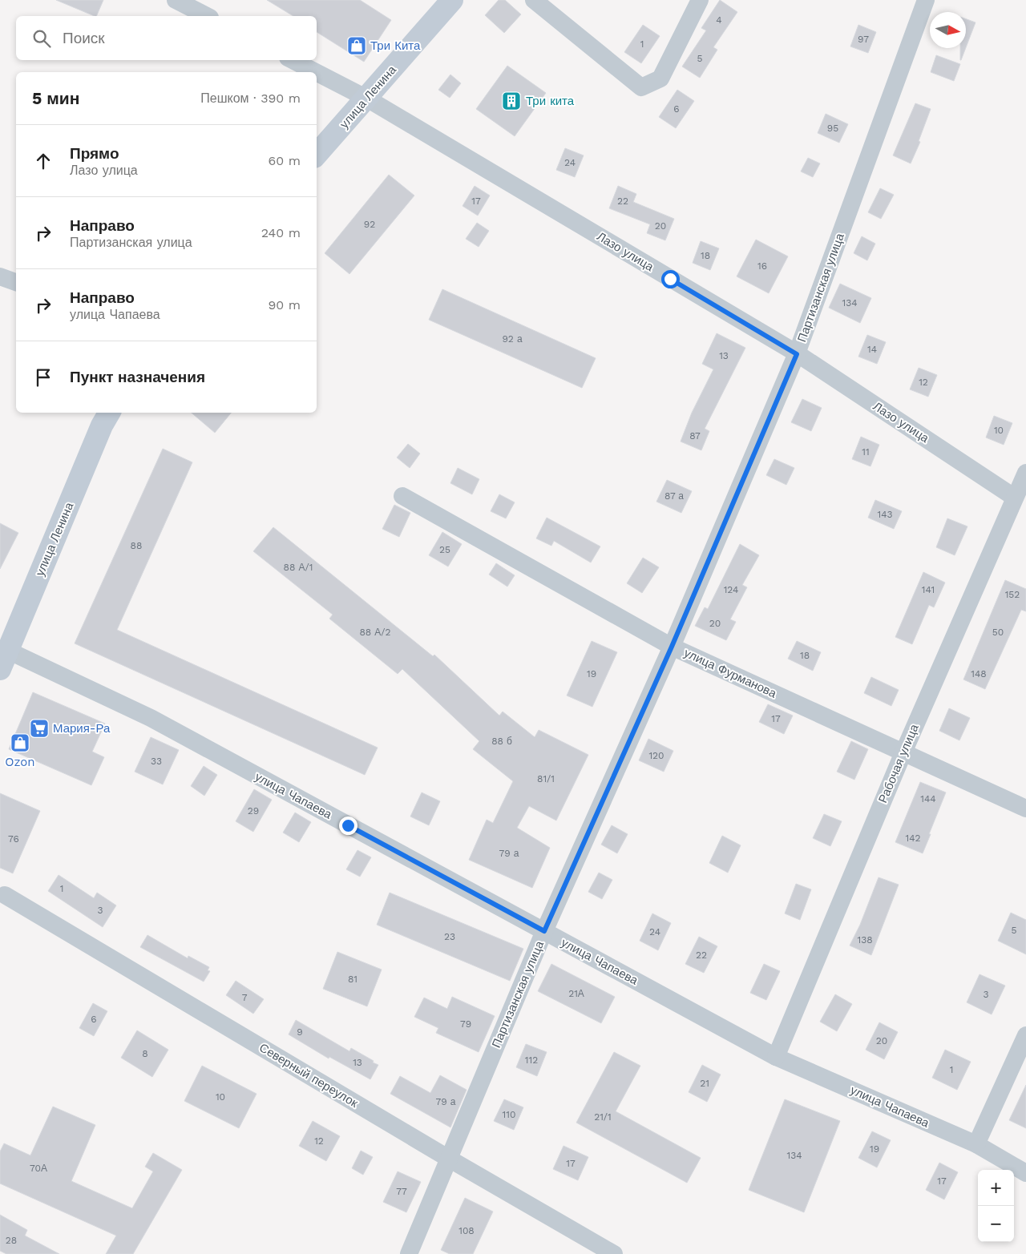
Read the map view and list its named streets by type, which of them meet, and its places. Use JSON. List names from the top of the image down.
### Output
{
  "streets": {
    "main road": ["улица Ленина"],
    "street": [
      "Лазо улица",
      "Партизанская улица",
      "улица Фурманова",
      "Рабочая улица",
      "улица Чапаева",
      "Северный переулок"
    ]
  },
  "crossings": [
    ["улица Ленина", "Лазо улица"],
    ["улица Ленина", "улица Чапаева"],
    ["Лазо улица", "Партизанская улица"],
    ["Лазо улица", "Рабочая улица"],
    ["Партизанская улица", "улица Фурманова"],
    ["Партизанская улица", "улица Чапаева"],
    ["Партизанская улица", "Северный переулок"],
    ["улица Фурманова", "Рабочая улица"],
    ["Рабочая улица", "улица Чапаева"]
  ],
  "places": {
    "shop": ["Три Кита", "Ozon"],
    "building": ["Три кита"],
    "supermarket": ["Мария-Ра"]
  },
  "house_numbers": [
    "4",
    "97",
    "1",
    "5",
    "6",
    "95",
    "24",
    "17",
    "22",
    "92",
    "20",
    "18",
    "16",
    "134",
    "92 а",
    "14",
    "13",
    "12",
    "10",
    "87",
    "11",
    "87 а",
    "143",
    "88",
    "25",
    "88 А/1",
    "124",
    "141",
    "152",
    "20",
    "88 А/2",
    "50",
    "18",
    "19",
    "148",
    "17",
    "88 б",
    "120",
    "33",
    "81/1",
    "144",
    "29",
    "142",
    "76",
    "79 а",
    "1",
    "3",
    "5",
    "24",
    "23",
    "138",
    "22",
    "81",
    "21А",
    "3",
    "7",
    "6",
    "79",
    "9",
    "20",
    "8",
    "112",
    "13",
    "1",
    "21",
    "10",
    "79 а",
    "110",
    "21/1",
    "12",
    "19",
    "134",
    "17",
    "70А",
    "17",
    "77",
    "108",
    "28"
  ],
  "north": "right",
  "page": {
    "search": "Поиск",
    "heading": ["5 мин", "Пешком · 390 m"],
    "list": [
      ["Прямо", "Лазо улица", "60 m"],
      ["Направо", "Партизанская улица", "240 m"],
      ["Направо", "улица Чапаева", "90 m"],
      "Пункт назначения"
    ],
    "map_buttons": ["+", "−"]
  }
}
